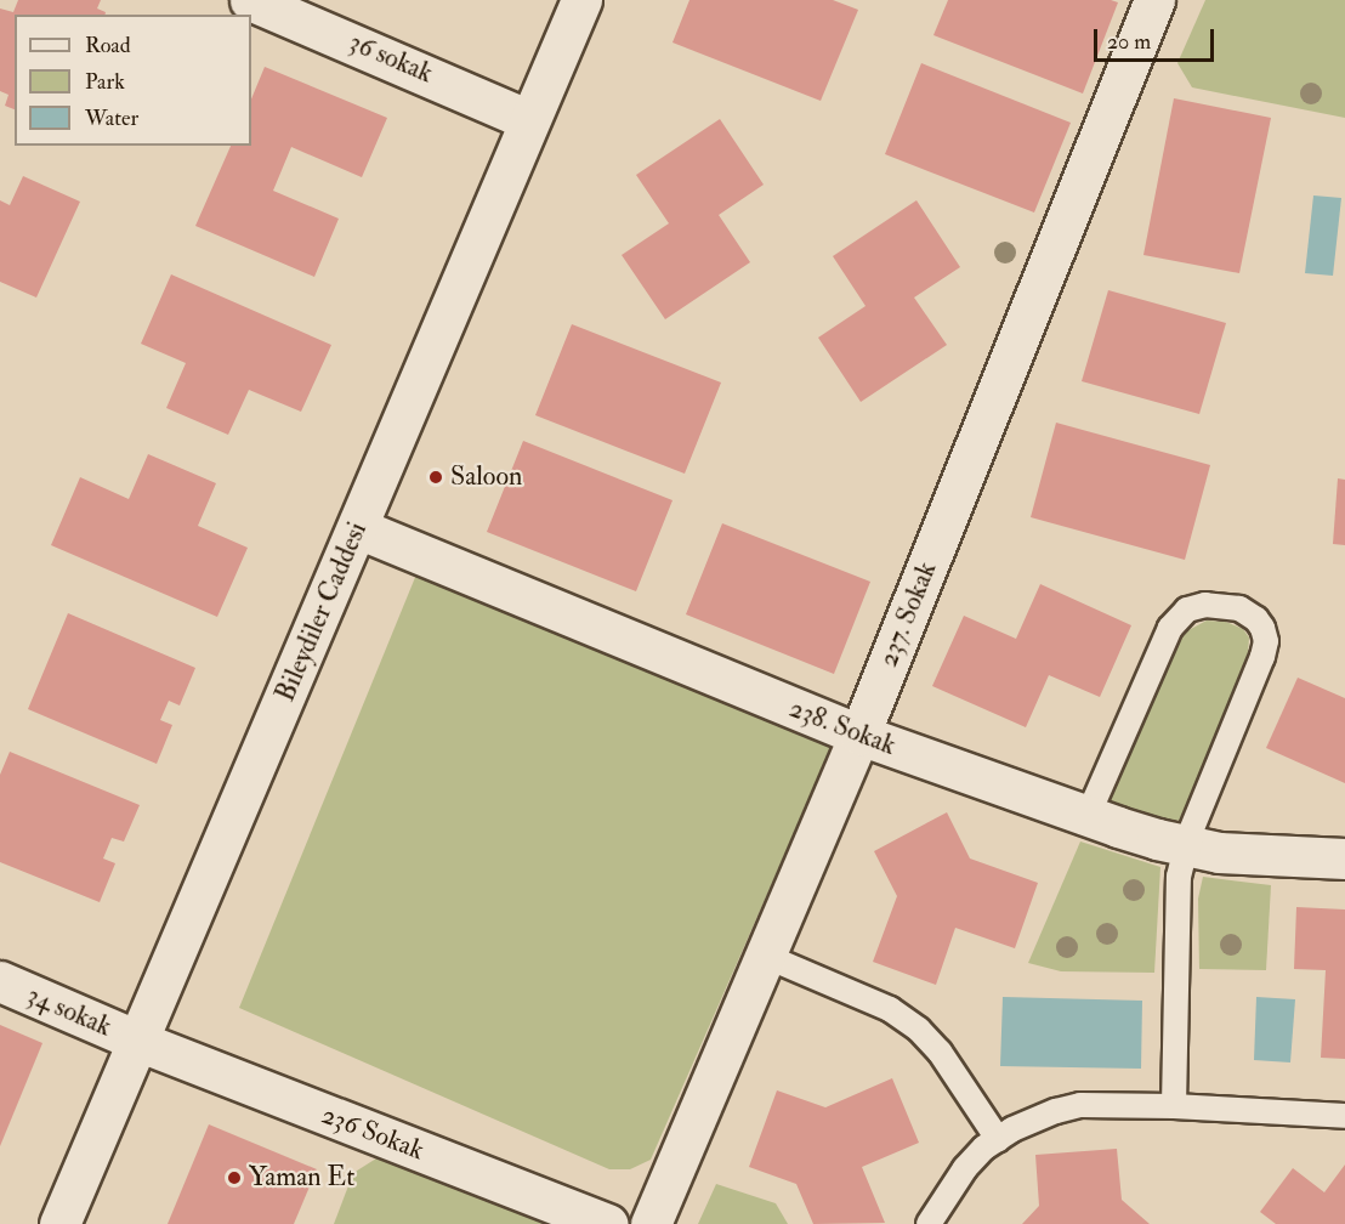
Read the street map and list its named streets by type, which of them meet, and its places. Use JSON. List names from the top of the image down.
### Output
{
  "streets": {
    "street": [
      "36 sokak",
      "Bileydiler Caddesi",
      "237. Sokak",
      "238. Sokak",
      "34 sokak",
      "236 Sokak"
    ]
  },
  "crossings": [
    ["36 sokak", "Bileydiler Caddesi"],
    ["Bileydiler Caddesi", "238. Sokak"],
    ["Bileydiler Caddesi", "34 sokak"],
    ["Bileydiler Caddesi", "236 Sokak"],
    ["237. Sokak", "238. Sokak"],
    ["34 sokak", "236 Sokak"]
  ],
  "places": ["Saloon", "Yaman Et"],
  "legend": ["Road", "Park", "Water"],
  "scale_bar": "20 m"
}
